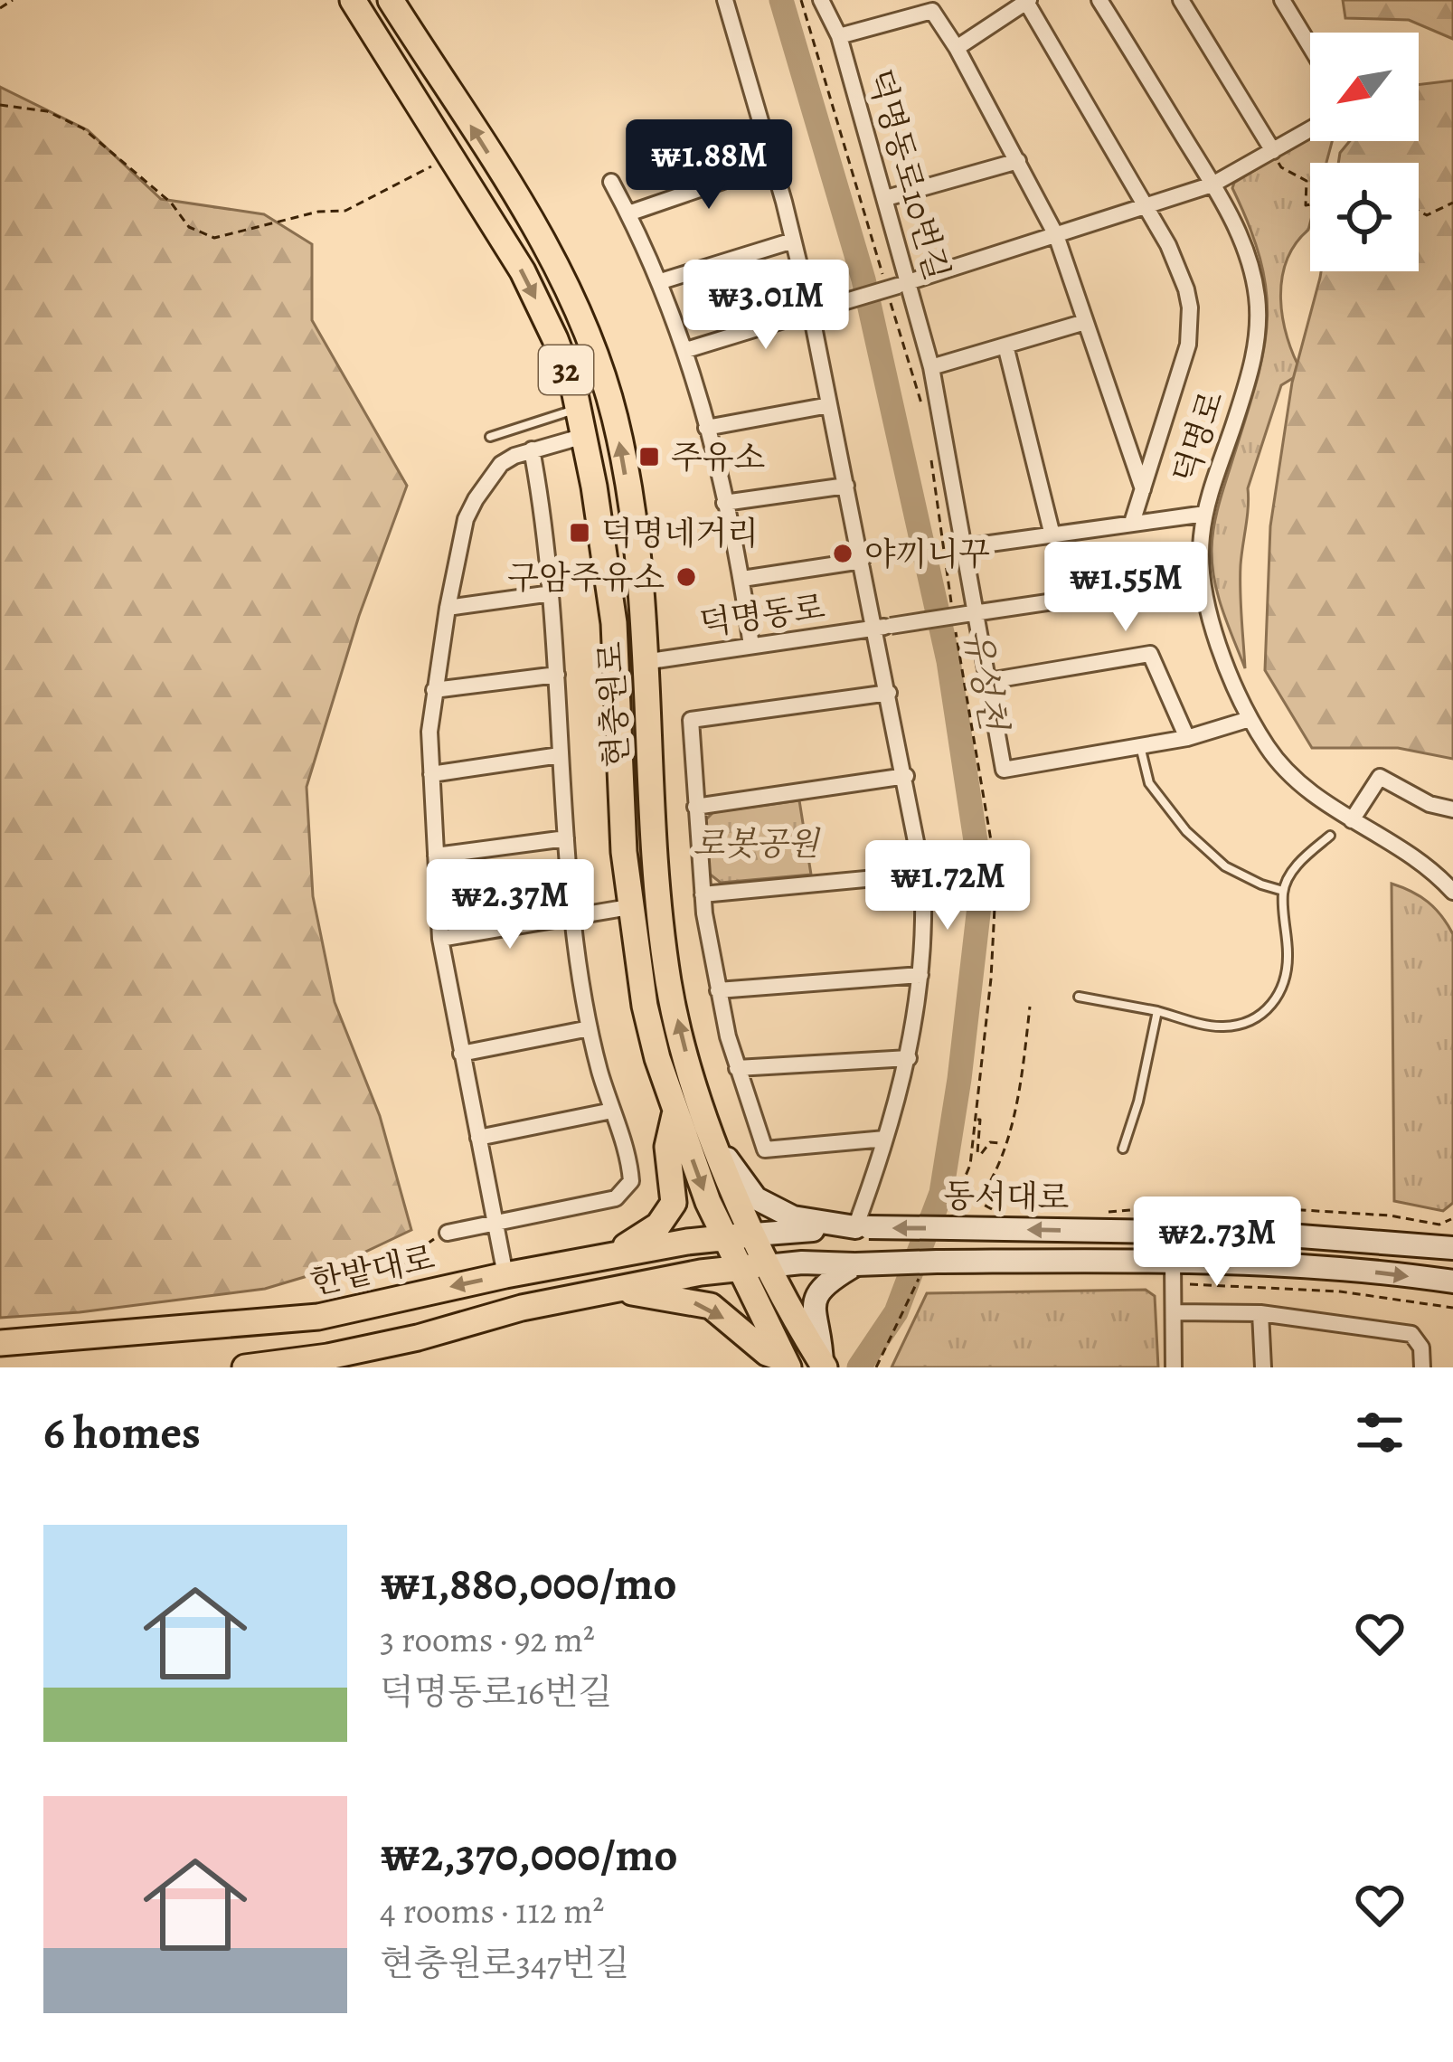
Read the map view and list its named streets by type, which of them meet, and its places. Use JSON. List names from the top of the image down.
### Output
{
  "streets": {
    "main road": ["32", "현충원로", "한밭대로"],
    "street": [
      "덕명동로10번길",
      "덕명로",
      "덕명동로",
      "동서대로"
    ]
  },
  "crossings": [
    ["덕명동로10번길", "덕명동로"],
    ["덕명동로", "현충원로"],
    ["현충원로", "동서대로"],
    ["현충원로", "한밭대로"],
    ["동서대로", "한밭대로"]
  ],
  "water": ["유성천"],
  "parks": ["로봇공원"],
  "places": {
    "transit": ["주유소", "덕명네거리"],
    "other": ["야끼니꾸", "구암주유소"]
  },
  "north": "bottom left",
  "page": {
    "price": [
      "₩1.88M",
      "₩3.01M",
      "₩1.55M",
      "₩1.72M",
      "₩2.37M",
      "₩2.73M"
    ],
    "heading": "6 homes",
    "list": [
      {
        "name": "₩1,880,000/mo",
        "note": "3 rooms · 92 m² · 덕명동로16번길"
      },
      {
        "name": "₩2,370,000/mo",
        "note": "4 rooms · 112 m² · 현충원로347번길"
      }
    ]
  }
}
